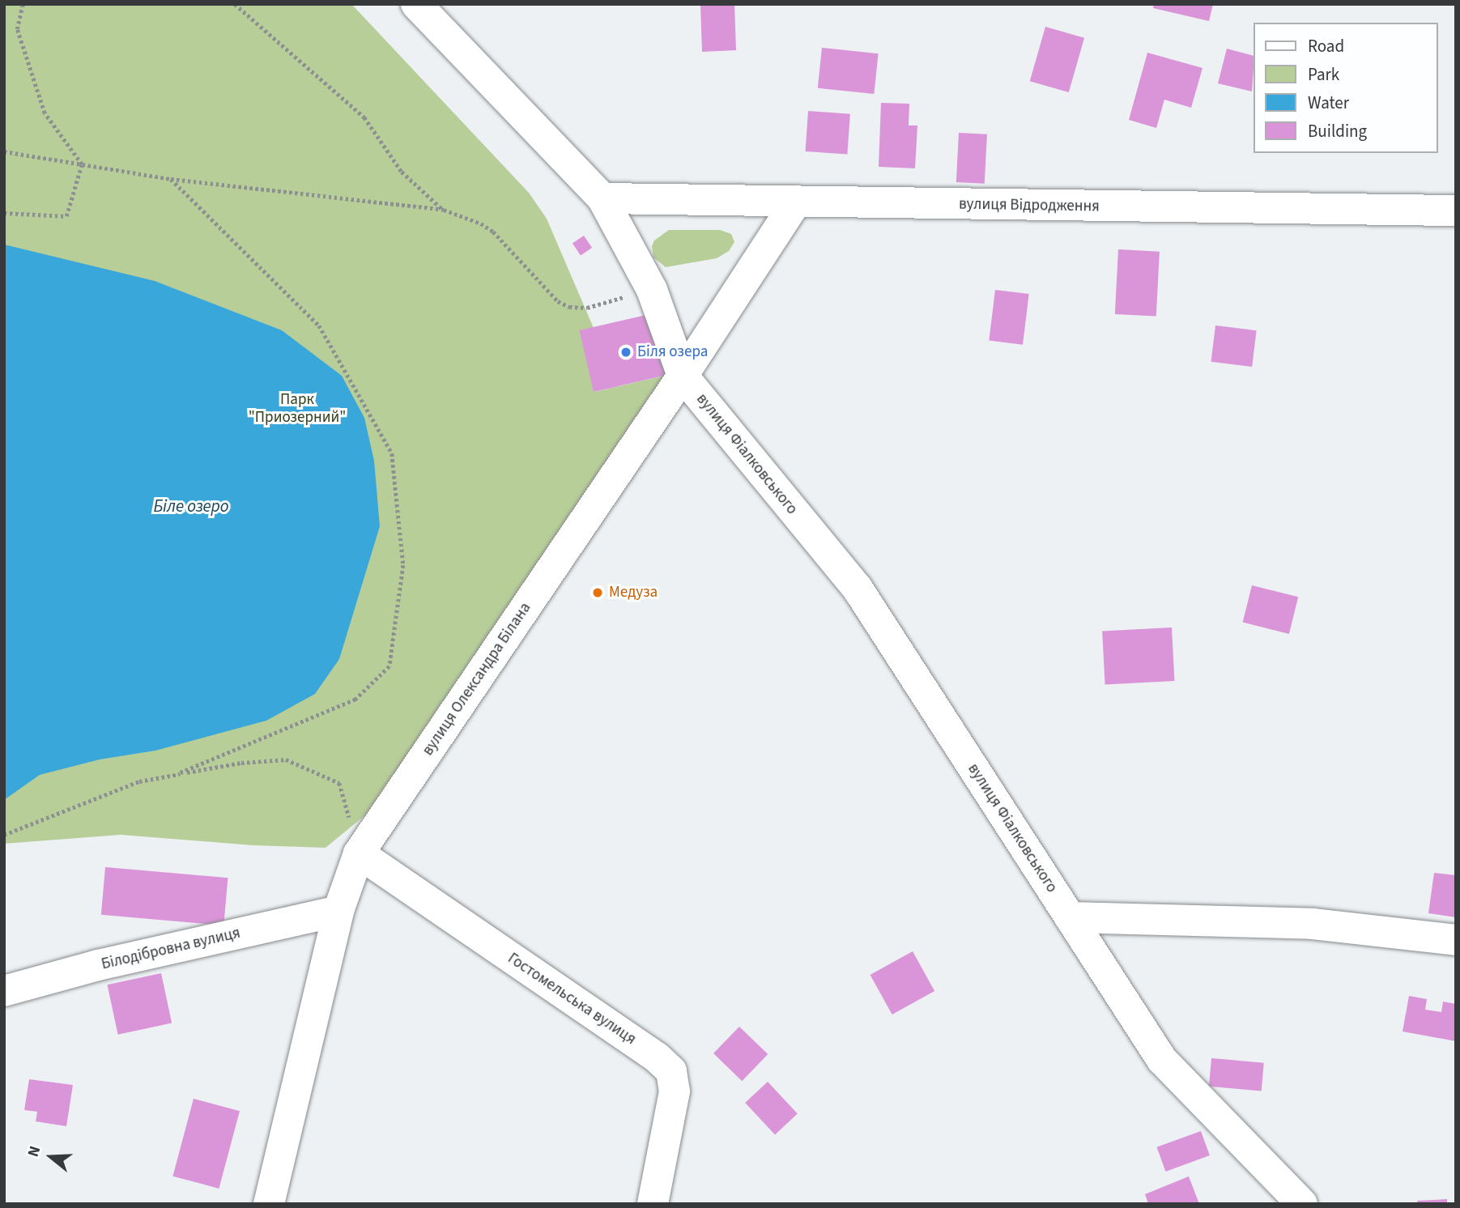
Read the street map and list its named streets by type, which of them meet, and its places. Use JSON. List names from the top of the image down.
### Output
{
  "streets": {
    "street": [
      "вулиця Відродження",
      "вулиця Фіалковського",
      "вулиця Олександра Білана",
      "Білодібровна вулиця",
      "Гостомельська вулиця"
    ]
  },
  "crossings": [
    ["вулиця Відродження", "вулиця Фіалковського"],
    ["вулиця Відродження", "вулиця Олександра Білана"],
    ["вулиця Фіалковського", "вулиця Олександра Білана"],
    ["вулиця Олександра Білана", "Білодібровна вулиця"],
    ["вулиця Олександра Білана", "Гостомельська вулиця"]
  ],
  "water": ["Біле озеро"],
  "parks": ["Парк \"Приозерний\""],
  "places": ["Біля озера", "Медуза"],
  "legend": [
    "Road",
    "Park",
    "Water",
    "Building"
  ],
  "north": "left"
}
